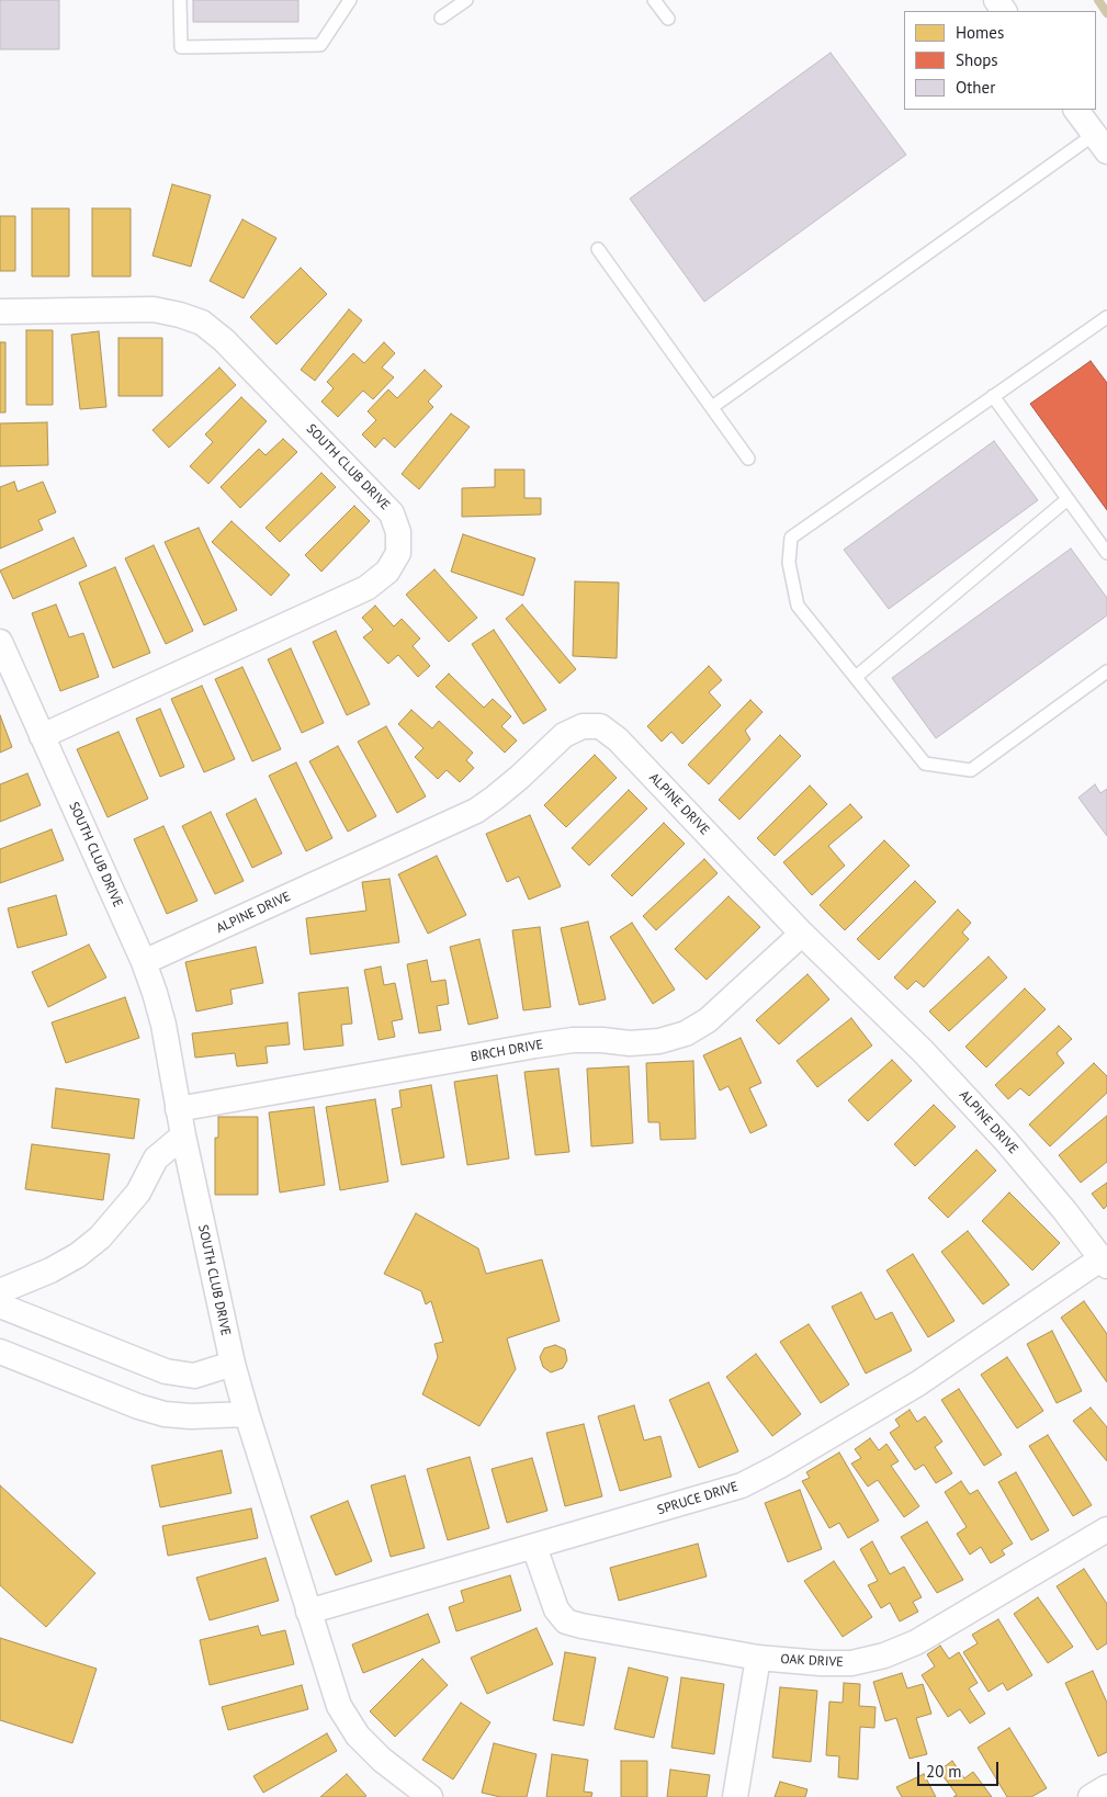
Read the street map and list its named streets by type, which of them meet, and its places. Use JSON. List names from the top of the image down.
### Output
{
  "streets": {
    "street": [
      "SOUTH CLUB DRIVE",
      "ALPINE DRIVE",
      "BIRCH DRIVE",
      "SPRUCE DRIVE",
      "OAK DRIVE"
    ]
  },
  "crossings": [
    ["SOUTH CLUB DRIVE", "ALPINE DRIVE"],
    ["SOUTH CLUB DRIVE", "BIRCH DRIVE"],
    ["SOUTH CLUB DRIVE", "SPRUCE DRIVE"],
    ["ALPINE DRIVE", "BIRCH DRIVE"],
    ["ALPINE DRIVE", "SPRUCE DRIVE"],
    ["SPRUCE DRIVE", "OAK DRIVE"]
  ],
  "legend": ["Homes", "Shops", "Other"],
  "scale_bar": "20 m"
}
